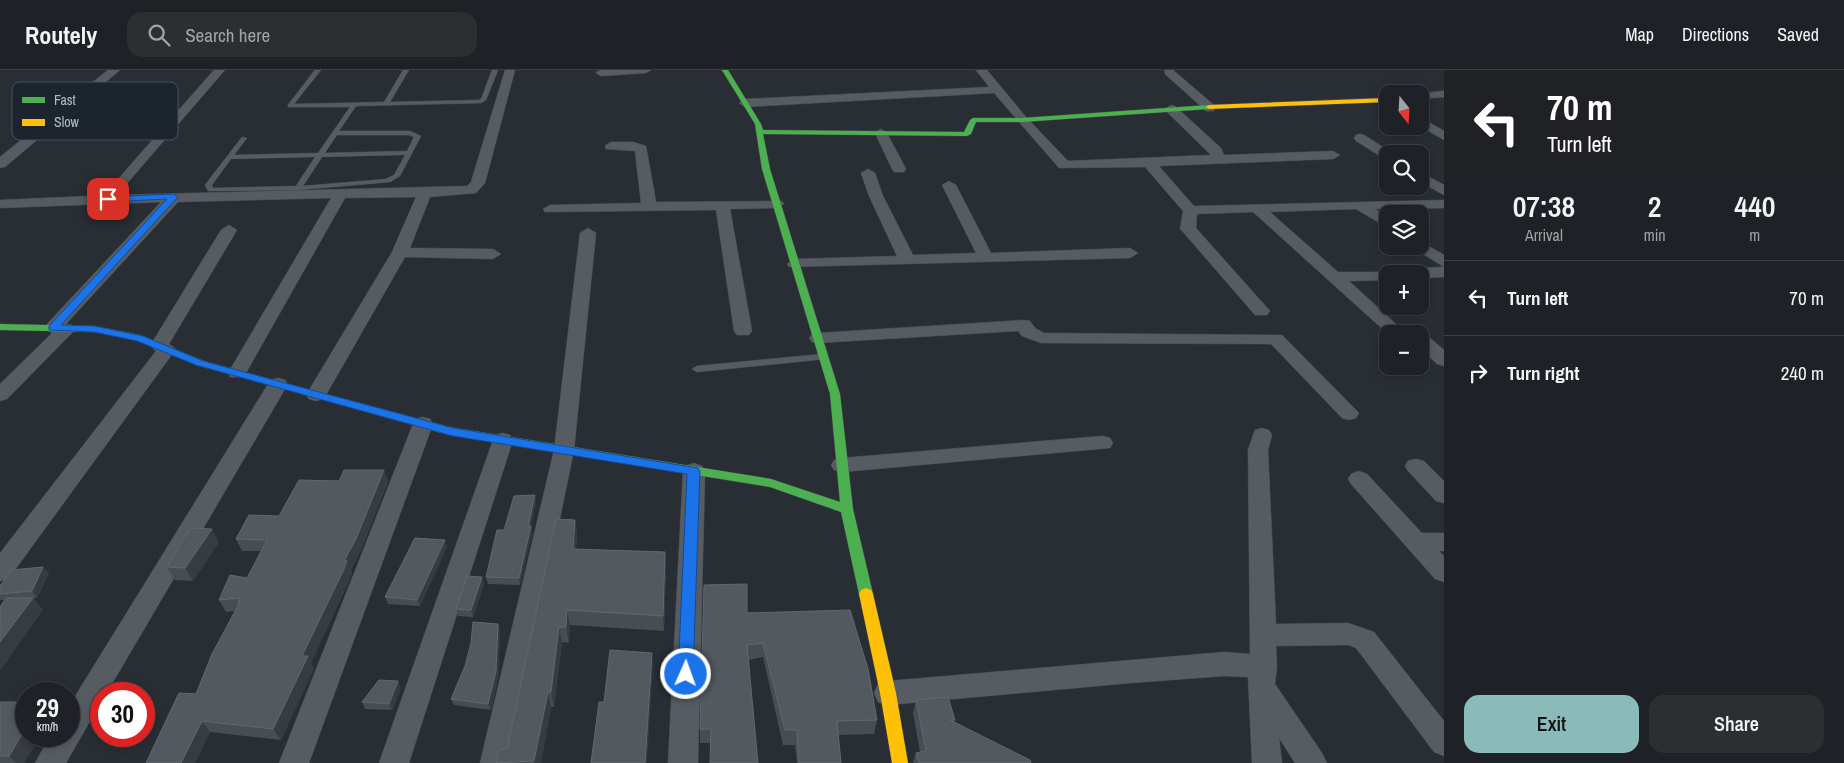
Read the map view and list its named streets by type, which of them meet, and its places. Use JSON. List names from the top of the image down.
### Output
{
  "legend": ["Fast", "Slow"],
  "north": "bottom",
  "page": {
    "header": "Routely",
    "search": "Search here",
    "nav": ["Map", "Directions", "Saved"],
    "turn": ["70 m", "Turn left"],
    "map_buttons": ["+", "−"],
    "eta": [
      "07:38",
      "Arrival",
      "2",
      "min",
      "440",
      "m"
    ],
    "list": [
      {
        "name": "Turn left",
        "value": "70 m"
      },
      {
        "name": "Turn right",
        "value": "240 m"
      }
    ],
    "speed": "29 km/h",
    "limit": "30",
    "buttons": ["Exit", "Share"]
  }
}
